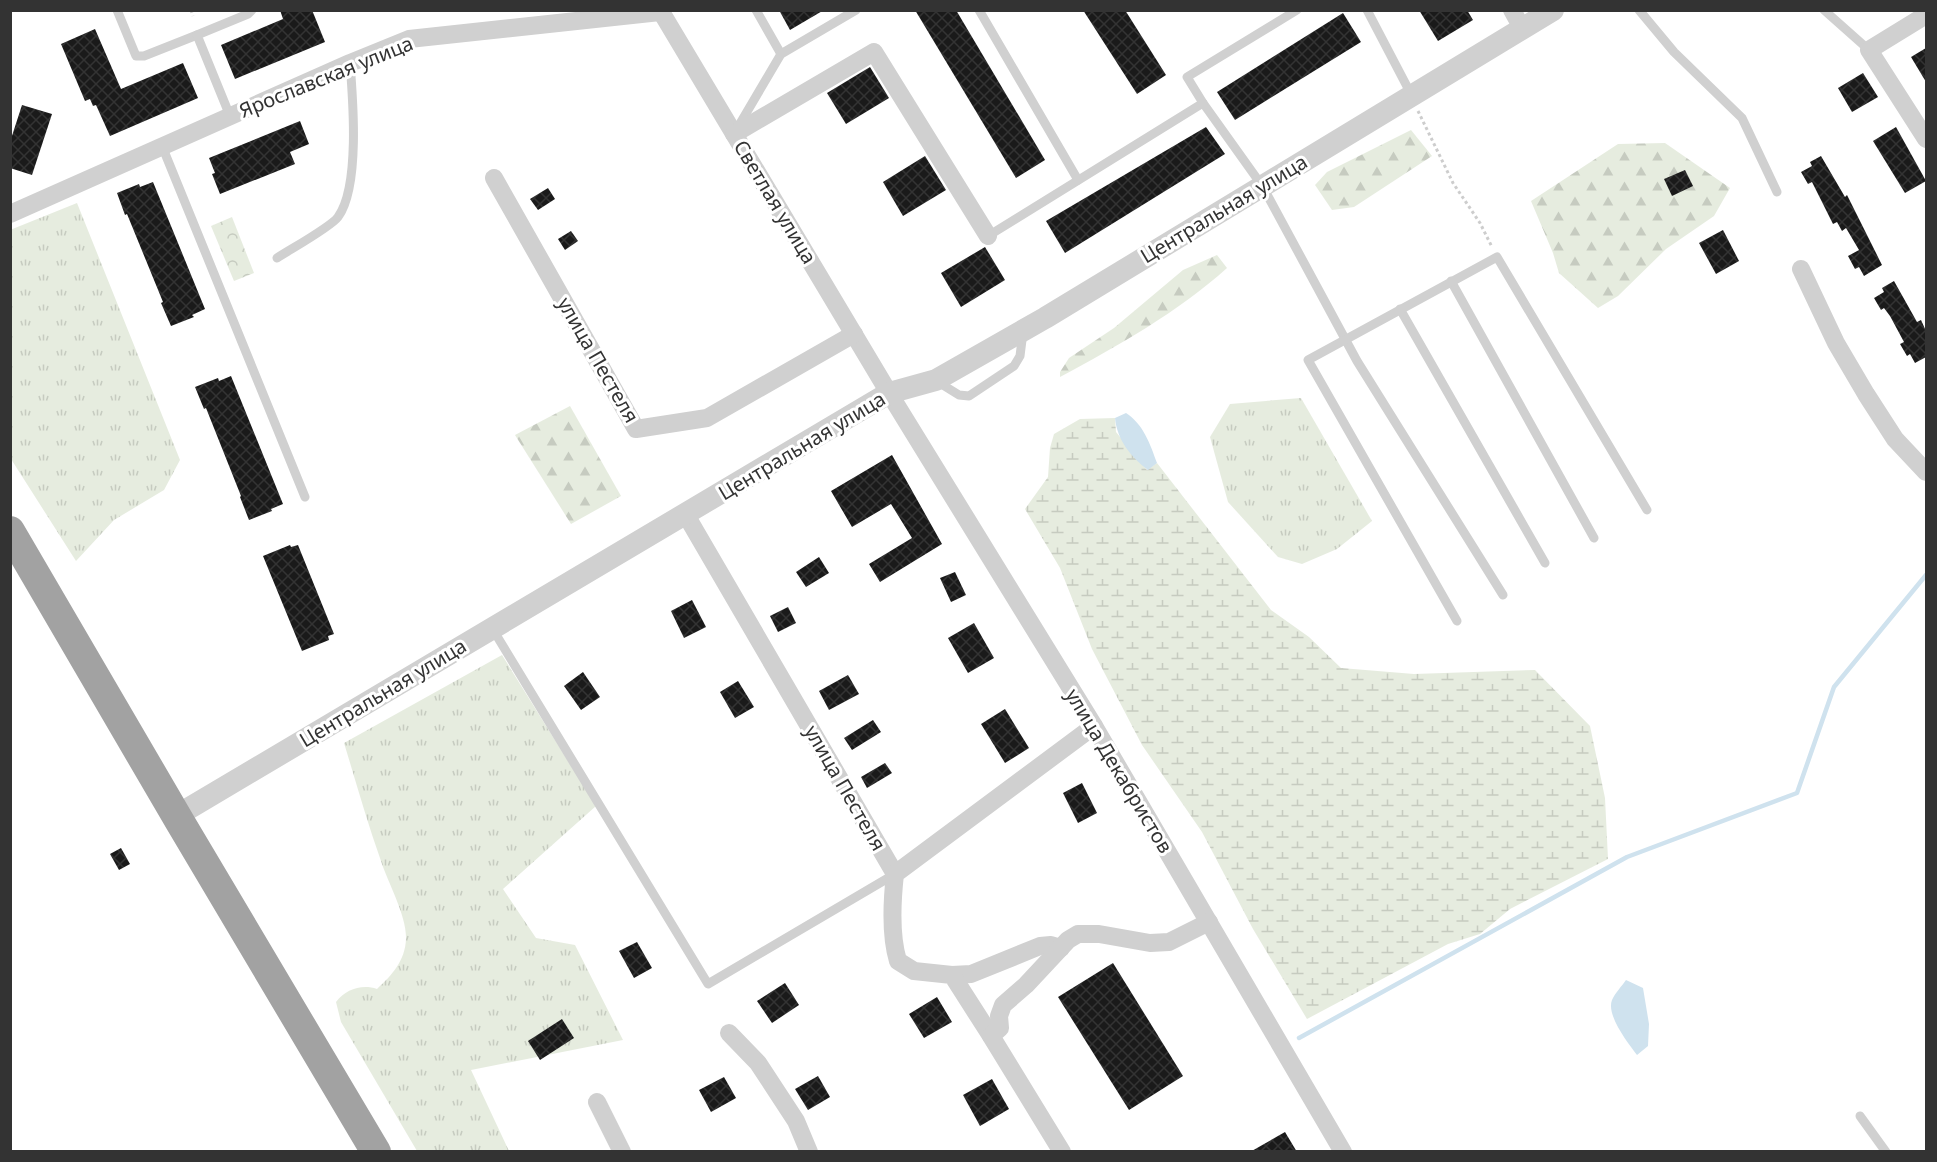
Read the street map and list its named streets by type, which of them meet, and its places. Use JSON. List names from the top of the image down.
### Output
{
  "streets": {
    "street": [
      "Ярославская улица",
      "Светлая улица",
      "Центральная улица",
      "улица Пестеля",
      "улица Декабристов"
    ]
  },
  "crossings": [
    ["Ярославская улица", "Светлая улица"],
    ["Светлая улица", "Центральная улица"],
    ["Светлая улица", "улица Пестеля"],
    ["Светлая улица", "улица Декабристов"],
    ["Центральная улица", "улица Пестеля"],
    ["Центральная улица", "улица Декабристов"]
  ]
}
